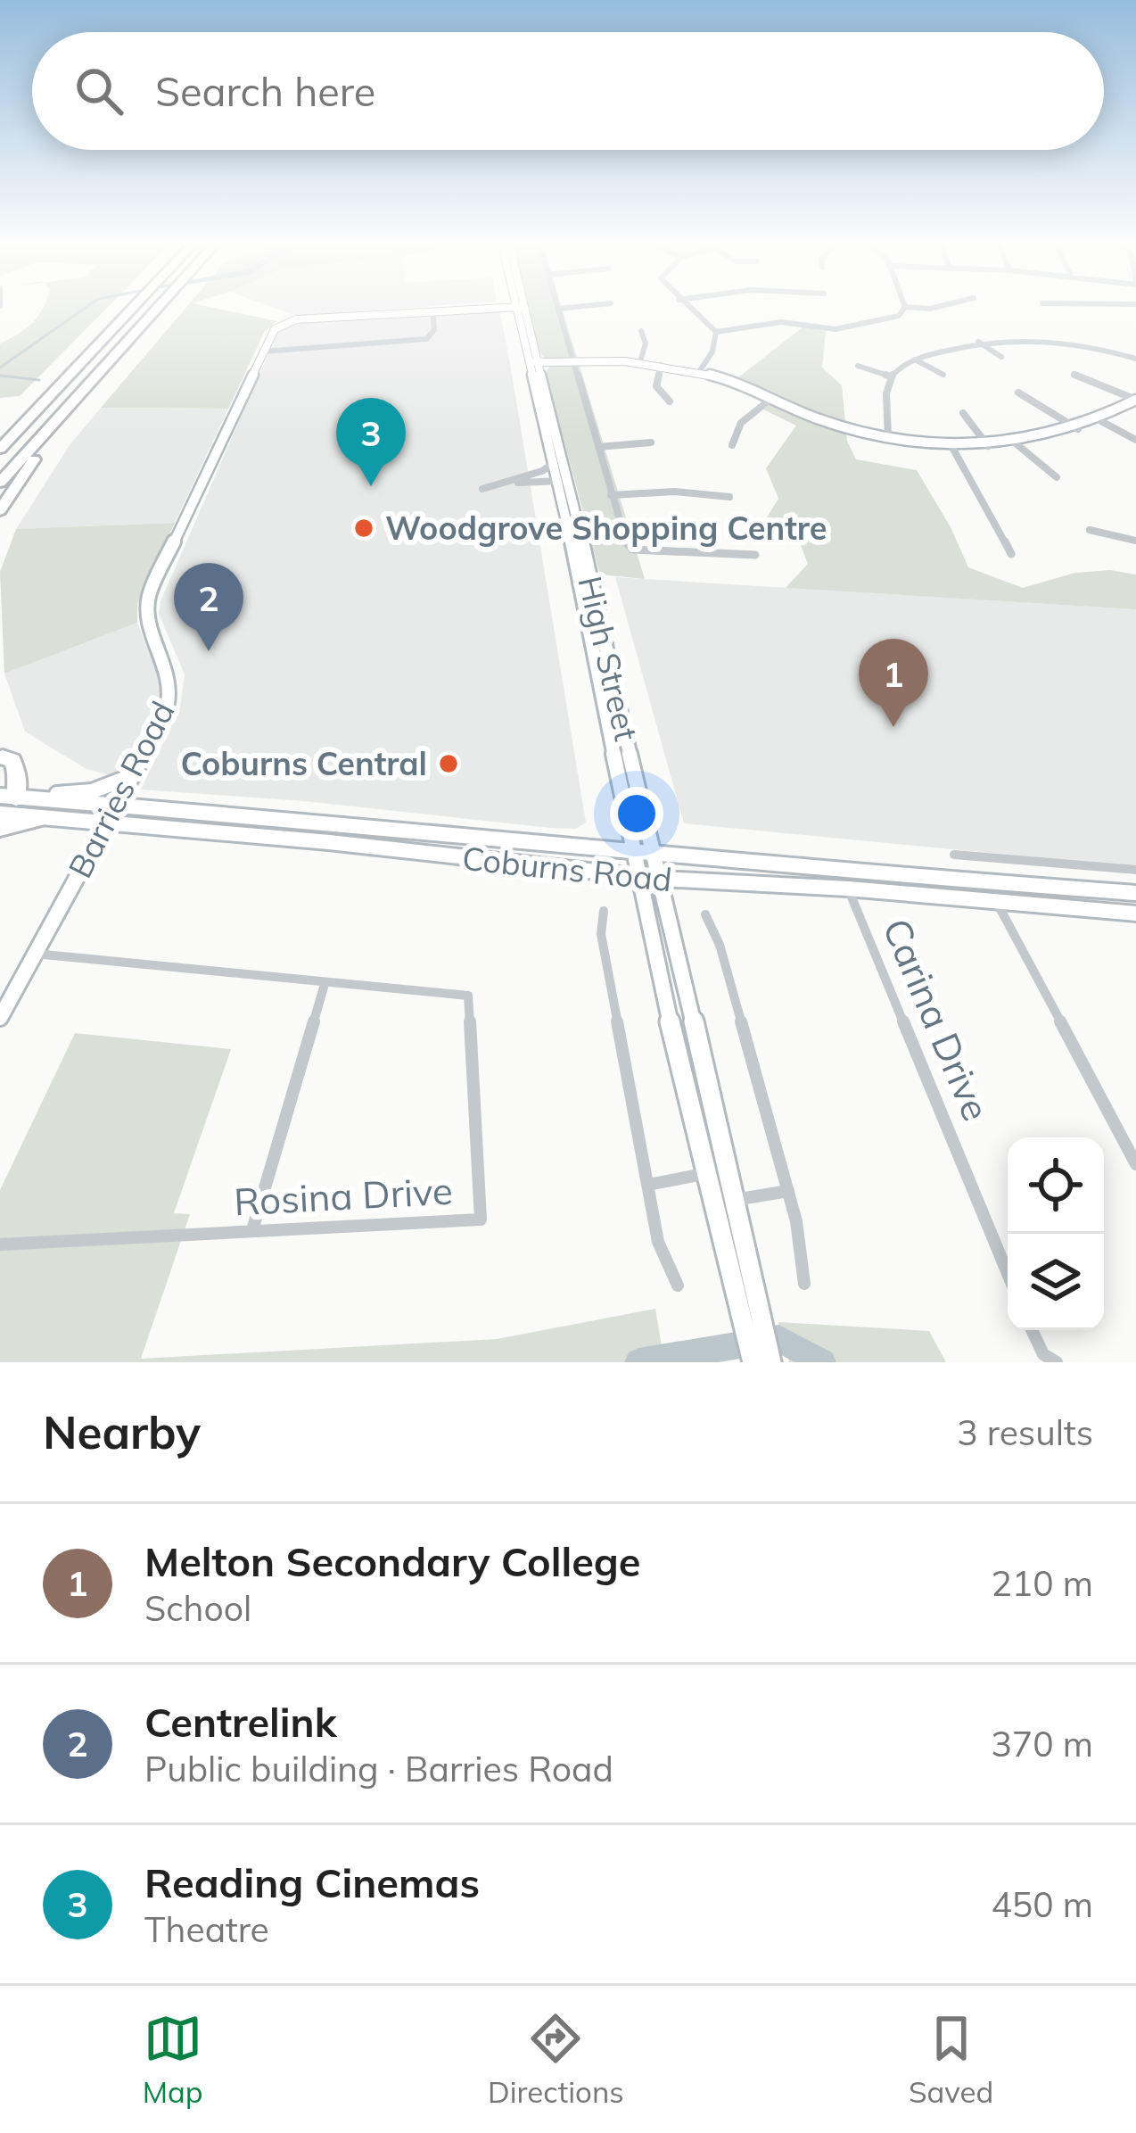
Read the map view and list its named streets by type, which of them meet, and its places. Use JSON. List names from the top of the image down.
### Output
{
  "streets": {
    "main road": ["High Street", "Barries Road", "Coburns Road"],
    "street": ["Carina Drive", "Rosina Drive"]
  },
  "crossings": [
    ["High Street", "Coburns Road"],
    ["Barries Road", "Coburns Road"],
    ["Barries Road", "Rosina Drive"],
    ["Coburns Road", "Carina Drive"]
  ],
  "places": ["Woodgrove Shopping Centre", "Coburns Central"],
  "page": {
    "search": "Search here",
    "pins": ["3", "2", "1"],
    "heading": ["Nearby", "3 results"],
    "list": [
      {
        "mark": "1",
        "name": "Melton Secondary College",
        "note": "School",
        "value": "210 m"
      },
      {
        "mark": "2",
        "name": "Centrelink",
        "note": "Public building · Barries Road",
        "value": "370 m"
      },
      {
        "mark": "3",
        "name": "Reading Cinemas",
        "note": "Theatre",
        "value": "450 m"
      }
    ],
    "nav": ["Map", "Directions", "Saved"]
  }
}
